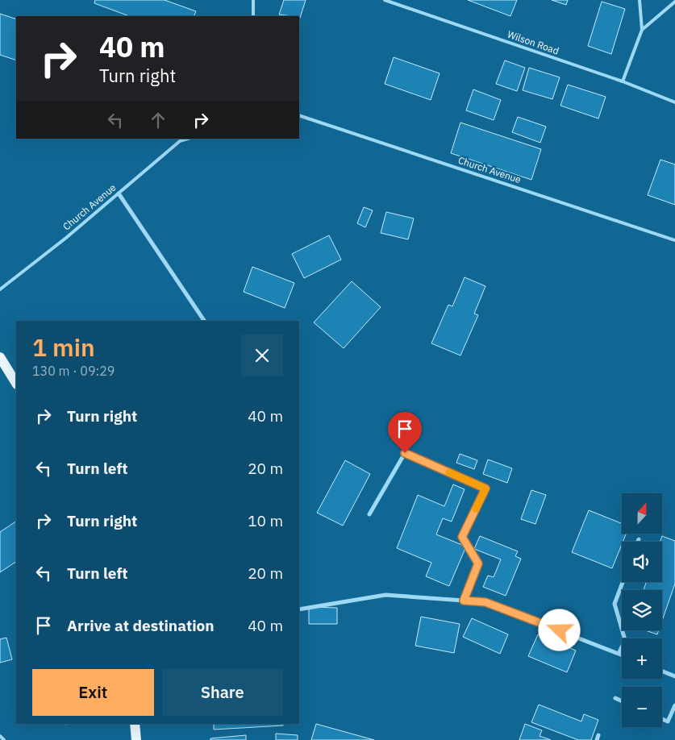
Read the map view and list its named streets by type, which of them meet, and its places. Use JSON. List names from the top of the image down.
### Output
{
  "streets": {
    "lane": ["Wilson Road", "Church Avenue"]
  },
  "north": "top",
  "page": {
    "turn": ["40 m", "Turn right"],
    "heading": ["1 min", "130 m · 09:29"],
    "list": [
      {
        "name": "Turn right",
        "value": "40 m"
      },
      {
        "name": "Turn left",
        "value": "20 m"
      },
      {
        "name": "Turn right",
        "value": "10 m"
      },
      {
        "name": "Turn left",
        "value": "20 m"
      },
      {
        "name": "Arrive at destination",
        "value": "40 m"
      }
    ],
    "map_buttons": ["+", "−"],
    "buttons": ["Exit", "Share"]
  }
}
